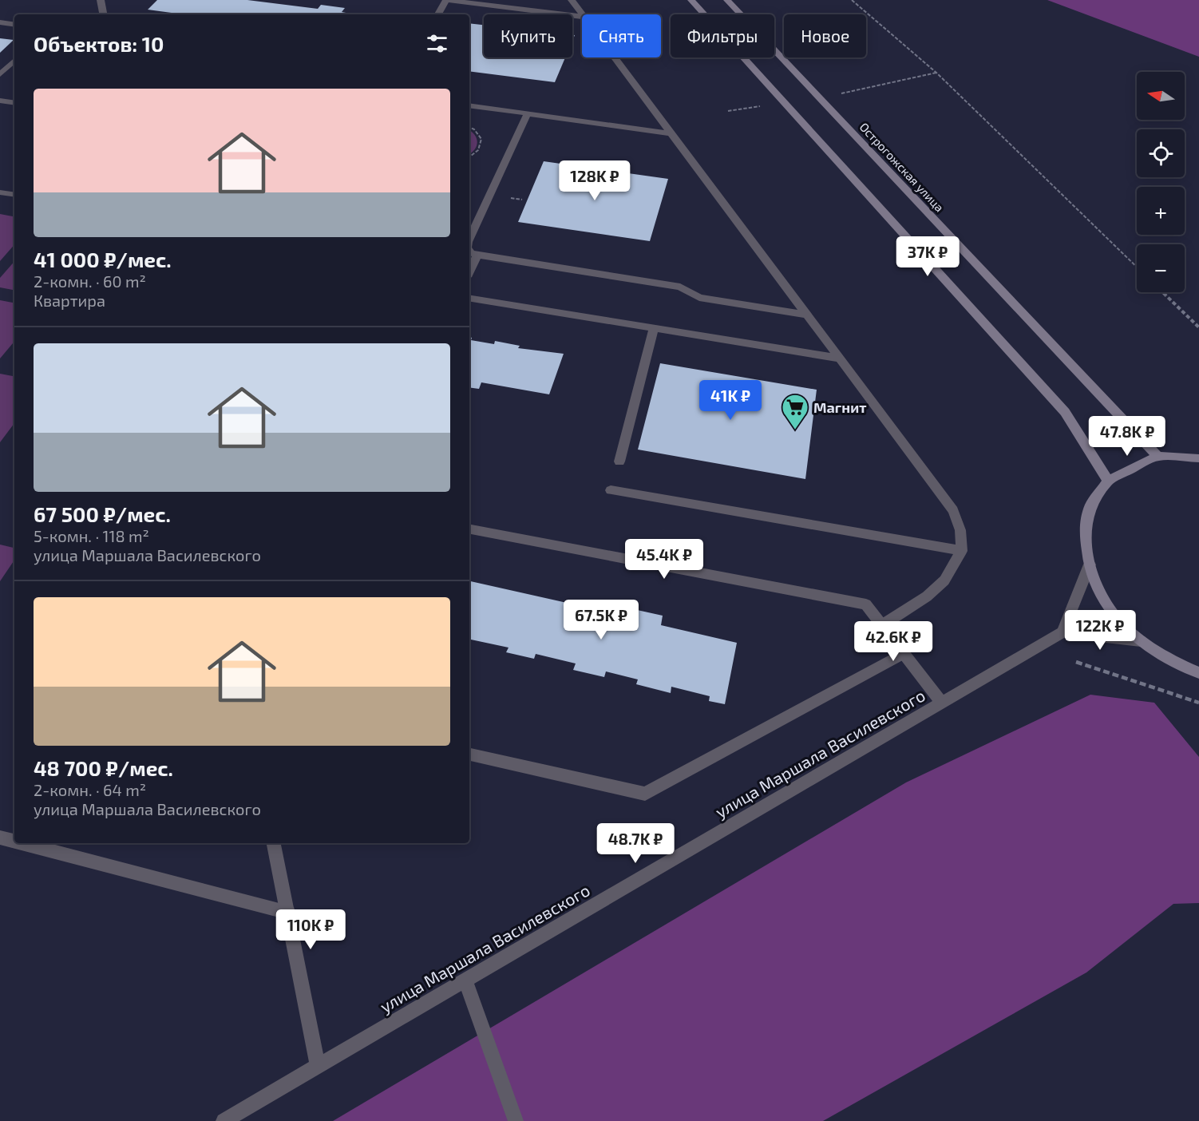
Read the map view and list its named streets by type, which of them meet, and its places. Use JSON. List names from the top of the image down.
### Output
{
  "streets": {
    "street": ["Острогожская улица", "улица Маршала Василевского"]
  },
  "places": {
    "supermarket": ["Магнит"]
  },
  "north": "left",
  "page": {
    "chip": [
      "Купить",
      "Снять",
      "Фильтры",
      "Новое"
    ],
    "heading": "Объектов: 10",
    "map_buttons": ["+", "−"],
    "list": [
      {
        "name": "41 000 ₽/мес.",
        "note": "2-комн. · 60 m² · Квартира"
      },
      {
        "name": "67 500 ₽/мес.",
        "note": "5-комн. · 118 m² · улица Маршала Василевского"
      },
      {
        "name": "48 700 ₽/мес.",
        "note": "2-комн. · 64 m² · улица Маршала Василевского"
      }
    ],
    "price": [
      "128K ₽",
      "37K ₽",
      "41K ₽",
      "47.8K ₽",
      "45.4K ₽",
      "67.5K ₽",
      "122K ₽",
      "42.6K ₽",
      "48.7K ₽",
      "110K ₽"
    ]
  }
}
